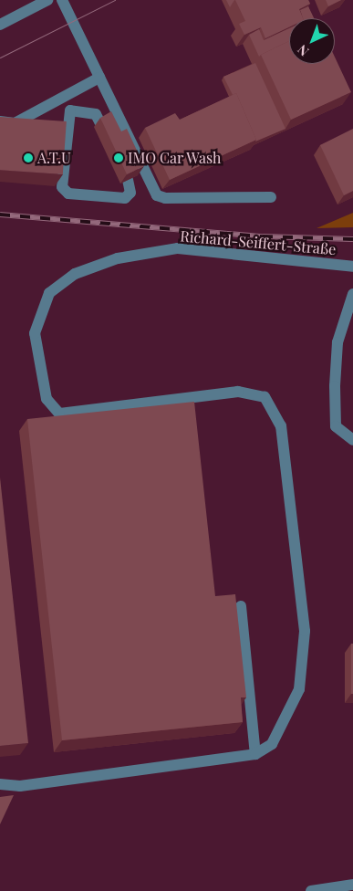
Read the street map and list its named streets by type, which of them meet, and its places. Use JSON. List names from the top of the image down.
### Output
{
  "streets": {
    "street": ["Richard-Seiffert-Straße"]
  },
  "places": ["A.T.U", "IMO Car Wash"],
  "north": "bottom left"
}
